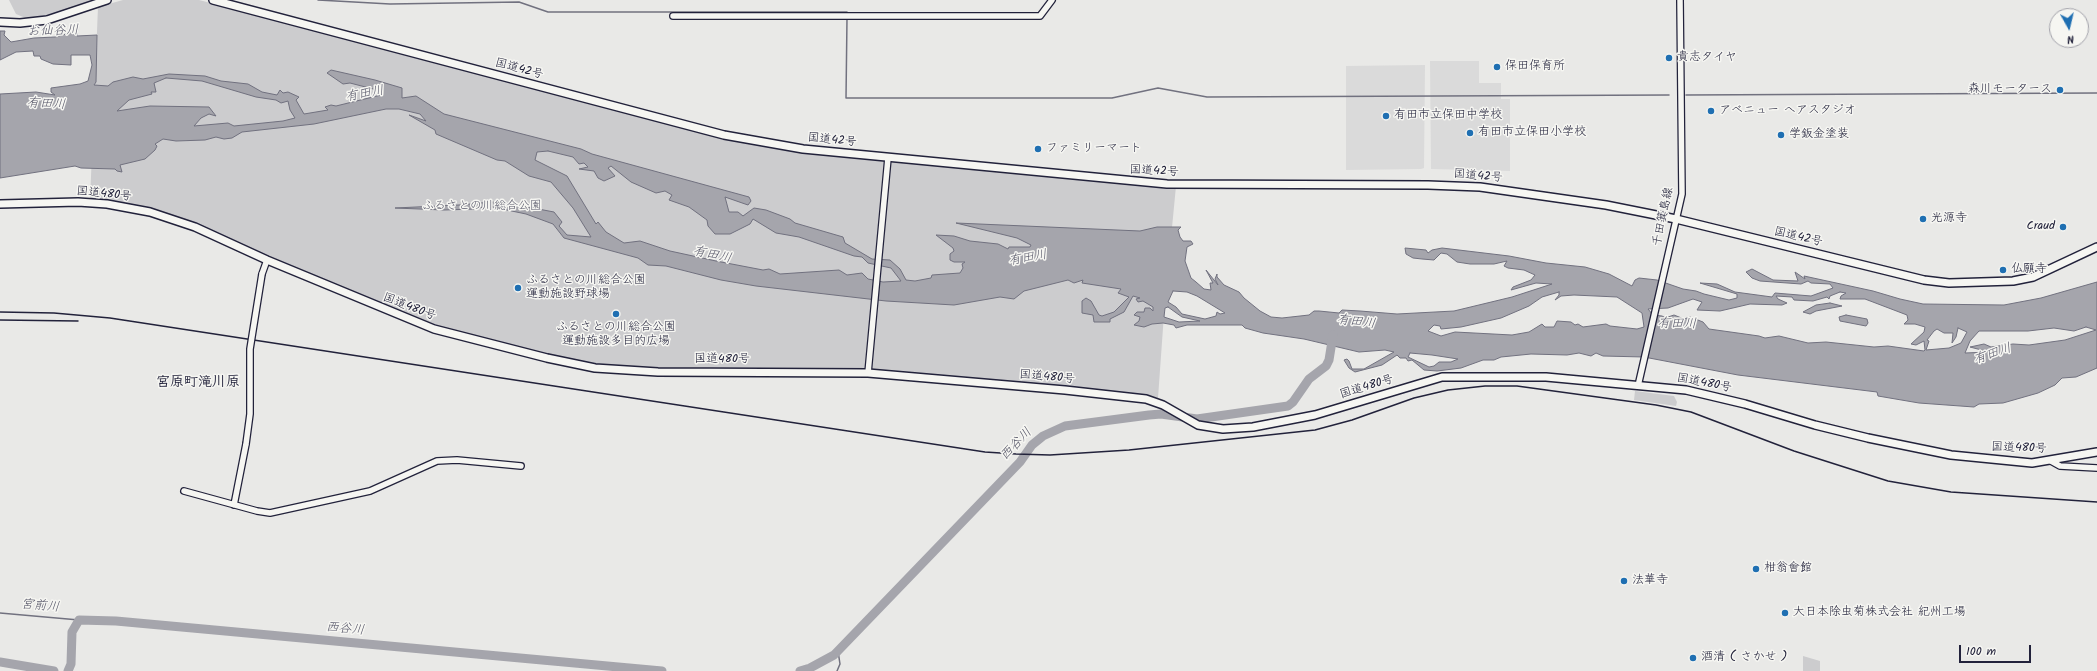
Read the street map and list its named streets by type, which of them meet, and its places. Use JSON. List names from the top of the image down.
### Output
{
  "streets": {
    "highway": ["国道42号", "国道480号"],
    "street": ["千田箕島線"]
  },
  "crossings": [
    ["国道42号", "千田箕島線"],
    ["国道480号", "千田箕島線"]
  ],
  "districts": ["宮原町滝川原"],
  "water": [
    "お仙谷川",
    "有田川",
    "西谷川",
    "宮前川"
  ],
  "parks": ["ふるさとの川総合公園"],
  "places": [
    "貴志タイヤ",
    "保田保育所",
    "森川モータース",
    "アベニュー ヘアスタジオ",
    "有田市立保田中学校",
    "有田市立保田小学校",
    "学鈑金塗装",
    "ファミリーマート",
    "光源寺",
    "Craud",
    "仏願寺",
    "ふるさとの川総合公園 運動施設野球場",
    "ふるさとの川総合公園 運動施設多目的広場",
    "柑翁會館",
    "法華寺",
    "大日本除虫菊株式会社 紀州工場",
    "酒清 ( さかせ )"
  ],
  "scale_bar": "100 m",
  "north": "bottom"
}
